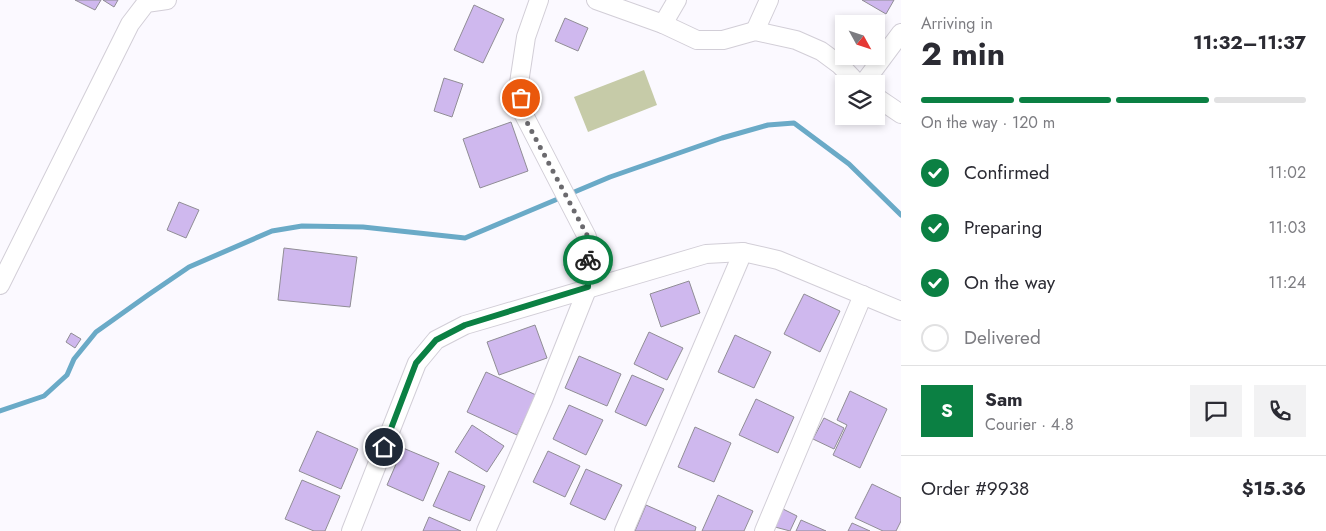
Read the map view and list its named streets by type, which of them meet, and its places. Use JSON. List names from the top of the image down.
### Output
{
  "north": "bottom right",
  "page": {
    "heading": ["2 min", "Arriving in", "11:32–11:37"],
    "panel": [
      "Sam",
      "Courier · 4.8",
      "Order #9938",
      "$15.36"
    ],
    "bar": "On the way · 120 m",
    "list": [
      ["Confirmed", "11:02"],
      ["Preparing", "11:03"],
      ["On the way", "11:24"],
      "Delivered"
    ],
    "round": "S"
  }
}
